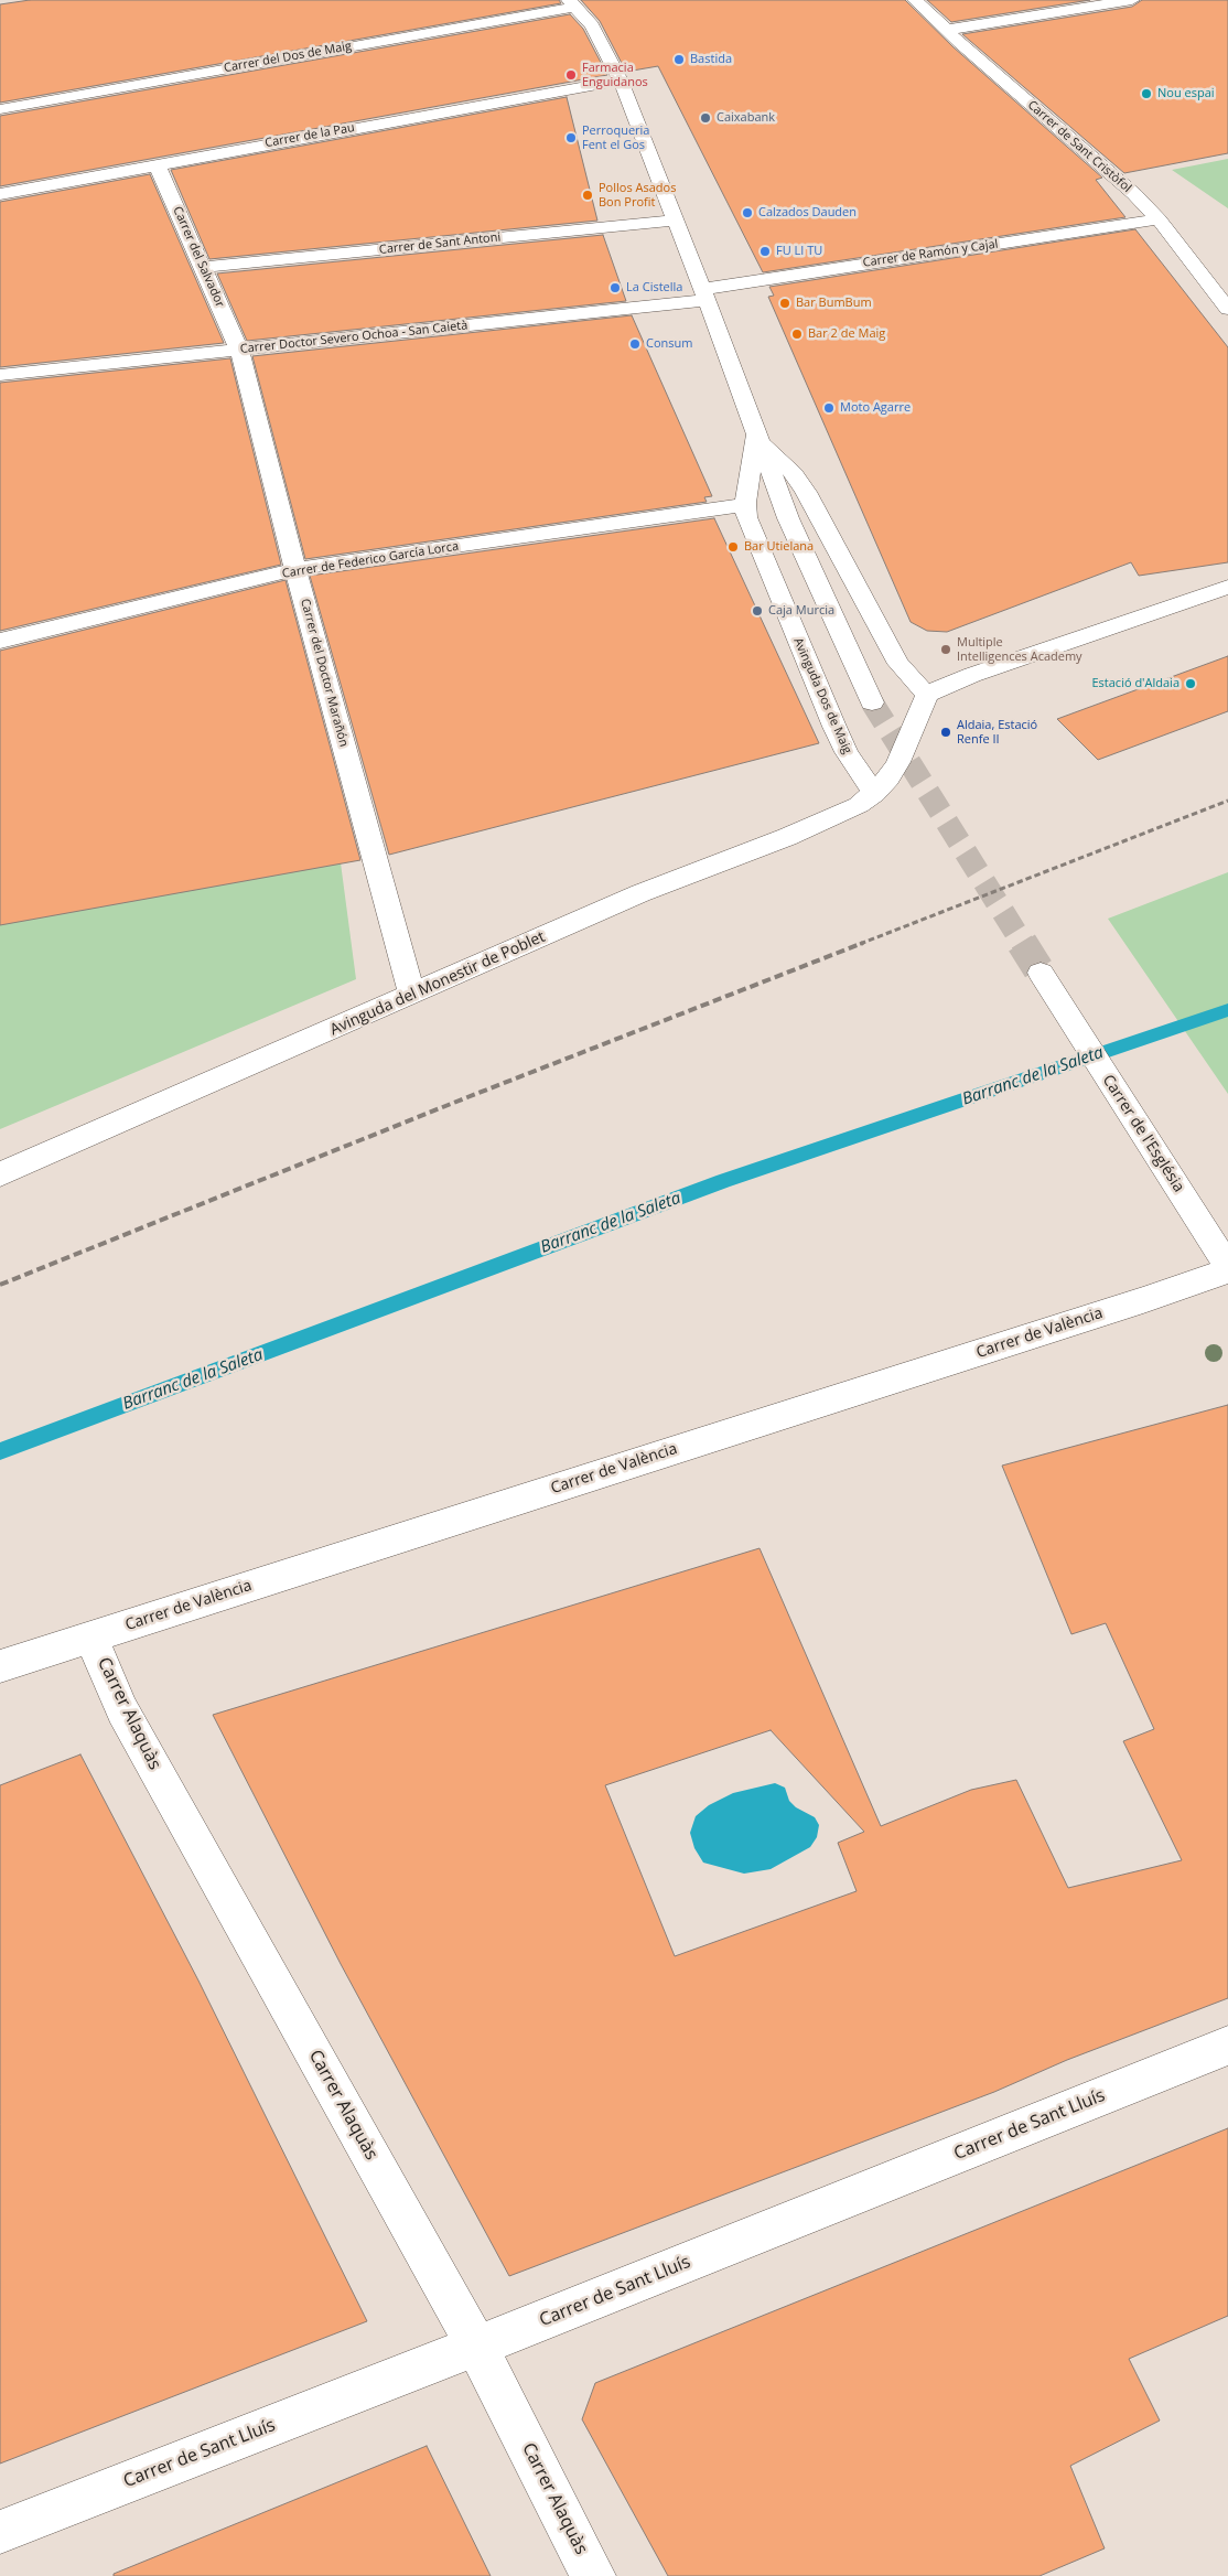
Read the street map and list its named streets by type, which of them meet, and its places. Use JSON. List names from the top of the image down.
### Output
{
  "streets": {
    "street": [
      "Carrer del Dos de Maig",
      "Carrer de la Pau",
      "Carrer de Sant Cristòfol",
      "Carrer de Sant Antoni",
      "Carrer de Ramón y Cajal",
      "Carrer del Salvador",
      "Carrer Doctor Severo Ochoa - San Caietà",
      "Carrer de Federico García Lorca",
      "Carrer del Doctor Marañón",
      "Avinguda Dos de Maig",
      "Avinguda del Monestir de Poblet",
      "Carrer de l'Església",
      "Carrer de València",
      "Carrer Alaquàs",
      "Carrer de Sant Lluís"
    ]
  },
  "crossings": [
    ["Carrer del Dos de Maig", "Avinguda Dos de Maig"],
    ["Carrer de la Pau", "Carrer del Salvador"],
    ["Carrer de la Pau", "Avinguda Dos de Maig"],
    ["Carrer de Sant Cristòfol", "Carrer de Ramón y Cajal"],
    ["Carrer de Sant Antoni", "Carrer del Salvador"],
    ["Carrer de Sant Antoni", "Avinguda Dos de Maig"],
    ["Carrer de Ramón y Cajal", "Carrer Doctor Severo Ochoa - San Caietà"],
    ["Carrer de Ramón y Cajal", "Avinguda Dos de Maig"],
    ["Carrer del Salvador", "Carrer Doctor Severo Ochoa - San Caietà"],
    ["Carrer del Salvador", "Carrer del Doctor Marañón"],
    ["Carrer Doctor Severo Ochoa - San Caietà", "Carrer del Doctor Marañón"],
    ["Carrer Doctor Severo Ochoa - San Caietà", "Avinguda Dos de Maig"],
    ["Carrer de Federico García Lorca", "Carrer del Doctor Marañón"],
    ["Carrer de Federico García Lorca", "Avinguda Dos de Maig"],
    ["Carrer del Doctor Marañón", "Avinguda del Monestir de Poblet"],
    ["Avinguda Dos de Maig", "Avinguda del Monestir de Poblet"],
    ["Carrer de l'Església", "Carrer de València"],
    ["Carrer de València", "Carrer Alaquàs"],
    ["Carrer Alaquàs", "Carrer de Sant Lluís"]
  ],
  "water": ["Barranc de la Saleta"],
  "places": [
    "Bastida",
    "Farmacia Enguidanos",
    "Nou espai",
    "Caixabank",
    "Perroqueria Fent el Gos",
    "Pollos Asados Bon Profit",
    "Calzados Dauden",
    "FU LI TU",
    "La Cistella",
    "Bar BumBum",
    "Bar 2 de Maig",
    "Consum",
    "Moto Agarre",
    "Bar Utielana",
    "Caja Murcia",
    "Multiple Intelligences Academy",
    "Estació d'Aldaia",
    "Aldaia, Estació Renfe II"
  ]
}
